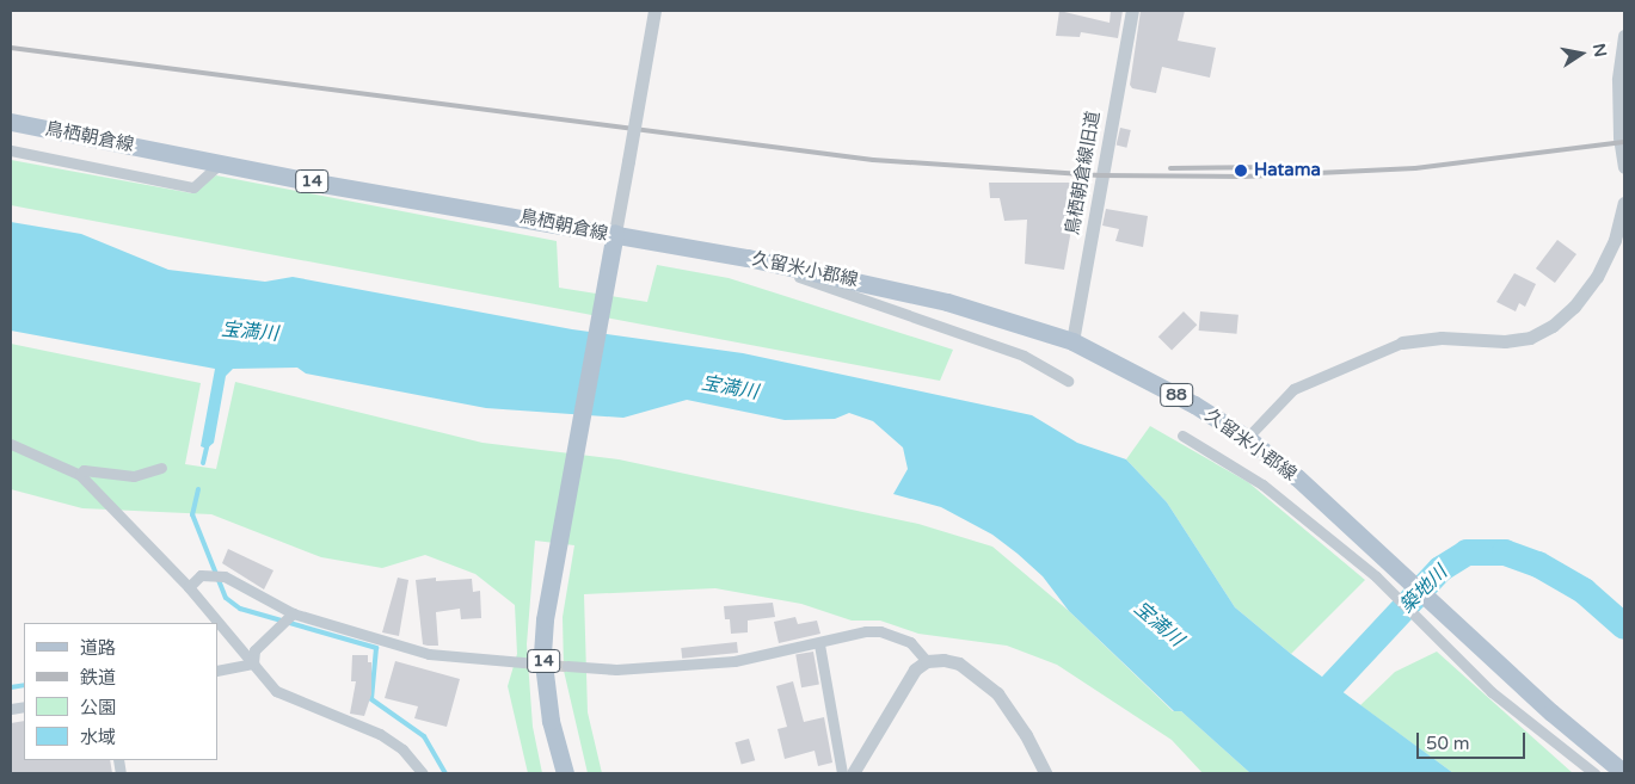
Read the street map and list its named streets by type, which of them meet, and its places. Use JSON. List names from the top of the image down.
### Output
{
  "streets": {
    "main road": [
      "鳥栖朝倉線",
      "14",
      "久留米小郡線",
      "88"
    ],
    "street": ["鳥栖朝倉線旧道"]
  },
  "crossings": [
    ["鳥栖朝倉線", "久留米小郡線"],
    ["鳥栖朝倉線旧道", "久留米小郡線"]
  ],
  "water": ["宝満川", "築地川"],
  "places": ["Hatama"],
  "legend": [
    "道路",
    "鉄道",
    "公園",
    "水域"
  ],
  "scale_bar": "50 m",
  "north": "right"
}
